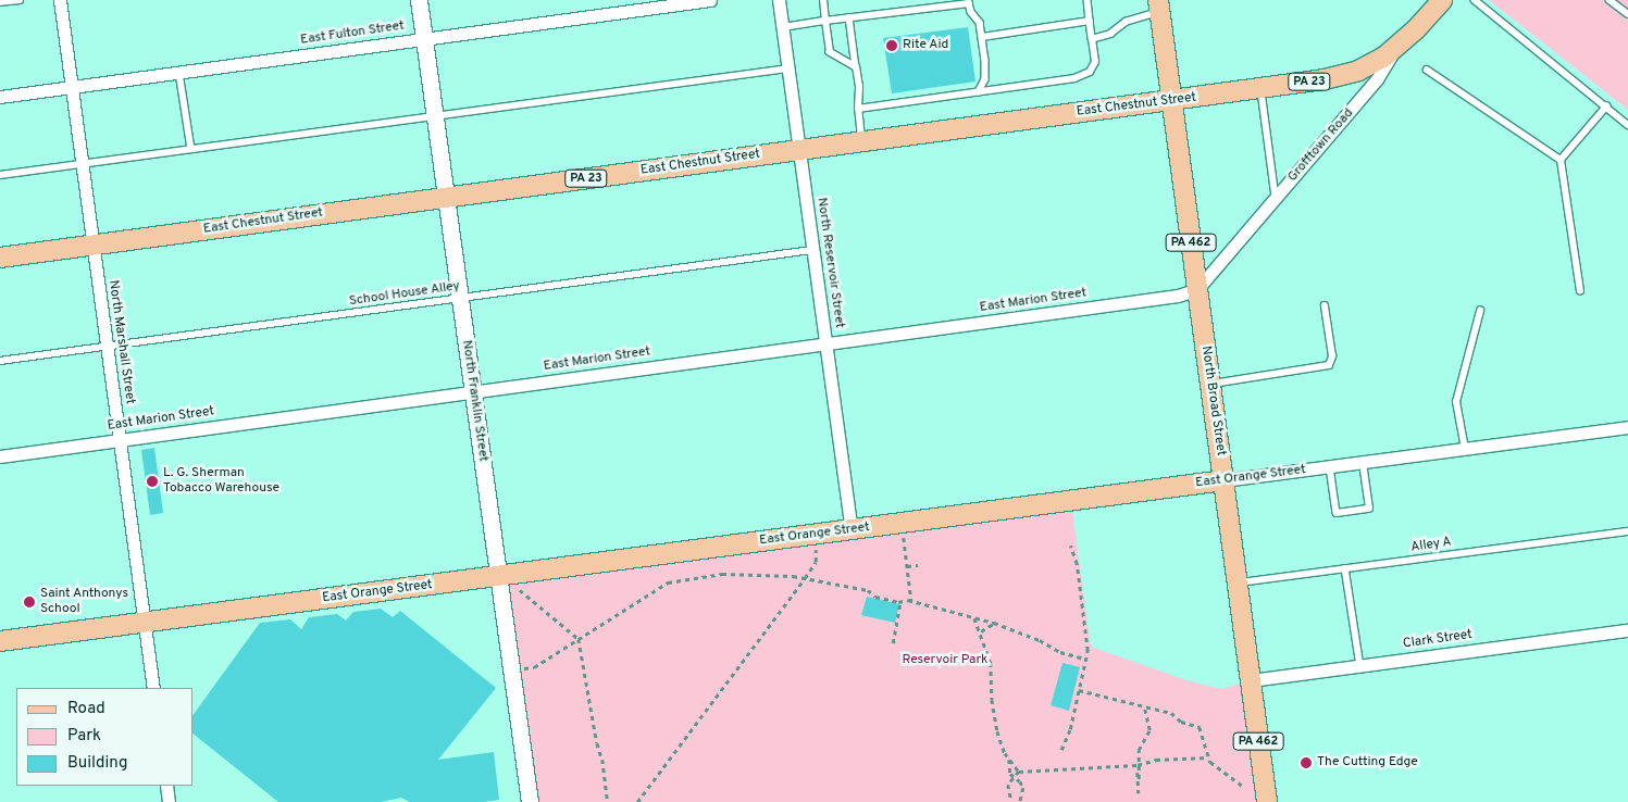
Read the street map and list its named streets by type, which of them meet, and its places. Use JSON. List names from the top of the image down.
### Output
{
  "streets": {
    "main road": [
      "PA 23",
      "East Chestnut Street",
      "Grofftown Road",
      "PA 462",
      "North Franklin Street",
      "North Broad Street",
      "East Orange Street"
    ],
    "street": [
      "East Fulton Street",
      "North Reservoir Street",
      "East Marion Street",
      "North Marshall Street",
      "Clark Street"
    ],
    "lane": ["School House Alley", "Alley A"]
  },
  "crossings": [
    ["East Fulton Street", "North Marshall Street"],
    ["East Fulton Street", "North Franklin Street"],
    ["East Chestnut Street", "Grofftown Road"],
    ["East Chestnut Street", "North Reservoir Street"],
    ["East Chestnut Street", "North Marshall Street"],
    ["East Chestnut Street", "North Franklin Street"],
    ["East Chestnut Street", "North Broad Street"],
    ["Grofftown Road", "East Marion Street"],
    ["Grofftown Road", "North Broad Street"],
    ["North Reservoir Street", "School House Alley"],
    ["North Reservoir Street", "East Marion Street"],
    ["North Reservoir Street", "East Orange Street"],
    ["School House Alley", "North Marshall Street"],
    ["School House Alley", "North Franklin Street"],
    ["East Marion Street", "North Marshall Street"],
    ["East Marion Street", "North Franklin Street"],
    ["East Marion Street", "North Broad Street"],
    ["North Marshall Street", "East Orange Street"],
    ["North Franklin Street", "East Orange Street"],
    ["North Broad Street", "East Orange Street"],
    ["North Broad Street", "Alley A"],
    ["North Broad Street", "Clark Street"]
  ],
  "parks": ["Reservoir Park"],
  "places": [
    "Rite Aid",
    "L. G. Sherman Tobacco Warehouse",
    "Saint Anthonys School",
    "The Cutting Edge"
  ],
  "legend": ["Road", "Park", "Building"]
}
